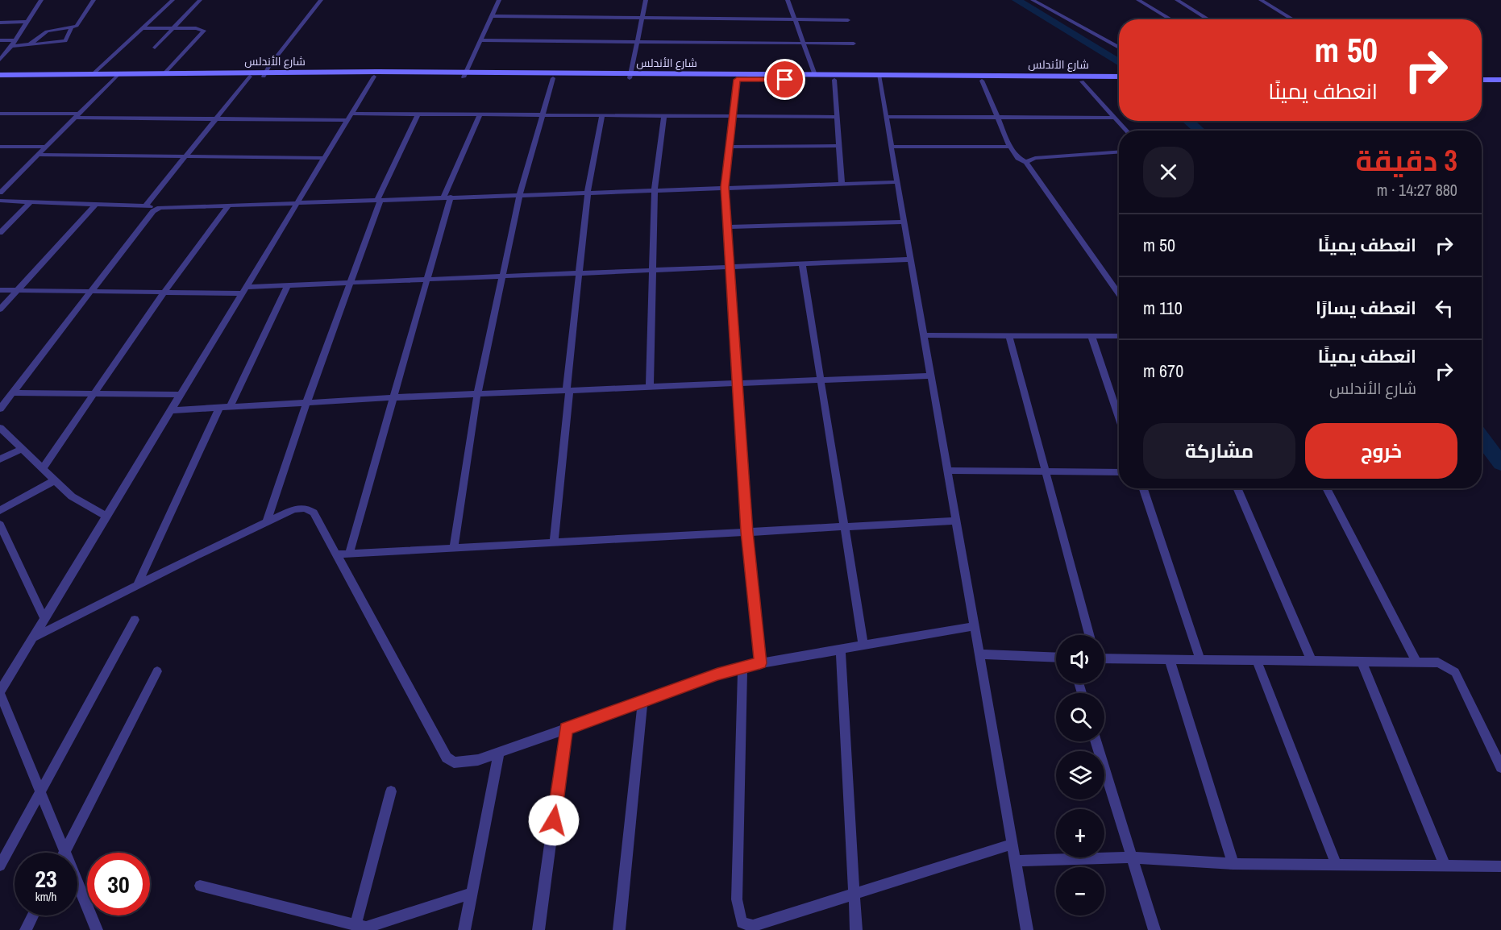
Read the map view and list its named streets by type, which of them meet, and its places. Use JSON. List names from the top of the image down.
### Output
{
  "streets": {
    "main road": ["شارع الأندلس"]
  },
  "page": {
    "turn": ["50 m", "انعطف يمينًا"],
    "heading": ["3 دقيقة", "880 m · 14:27"],
    "list": [
      {
        "name": "انعطف يمينًا",
        "value": "50 m"
      },
      {
        "name": "انعطف يسارًا",
        "value": "110 m"
      },
      {
        "name": "انعطف يمينًا",
        "note": "شارع الأندلس",
        "value": "670 m"
      }
    ],
    "buttons": ["خروج", "مشاركة"],
    "map_buttons": ["+", "−"],
    "speed": "23 km/h",
    "limit": "30"
  }
}
